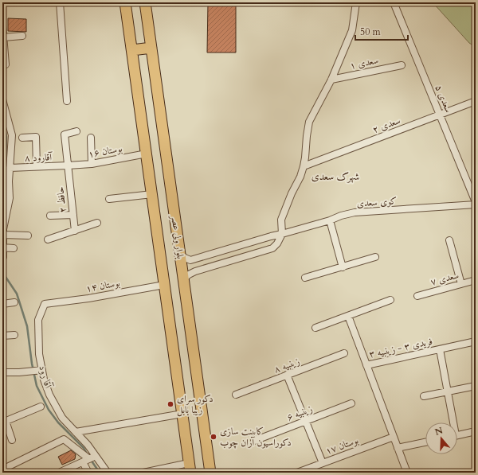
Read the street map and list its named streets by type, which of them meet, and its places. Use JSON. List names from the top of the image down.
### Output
{
  "streets": {
    "main road": ["بلوار ولی عصر"],
    "street": [
      "سعدی ۱",
      "سعدی ۵",
      "سعدی ۲",
      "بوستان ۱۶",
      "آقارود ۸",
      "حافظ ۲",
      "کوی سعدی",
      "سعدی ۷",
      "بوستان ۱۴",
      "فریدی ۳ - زینبیه ۳",
      "زینبیه ۸",
      "زینبیه ۶",
      "بوستان ۱۷"
    ]
  },
  "crossings": [
    ["سعدی ۵", "سعدی ۲"],
    ["سعدی ۵", "کوی سعدی"],
    ["بوستان ۱۶", "آقارود ۸"],
    ["بوستان ۱۶", "حافظ ۲"],
    ["بوستان ۱۶", "بلوار ولی عصر"],
    ["آقارود ۸", "حافظ ۲"],
    ["کوی سعدی", "بلوار ولی عصر"],
    ["بلوار ولی عصر", "بوستان ۱۴"]
  ],
  "districts": ["شهرک سعدی"],
  "water": ["آقا رود"],
  "places": ["دکور سرای زیبا بابل", "کابینت سازی دکوراسیون آران چوب"],
  "scale_bar": "50 m",
  "north": "top"
}
